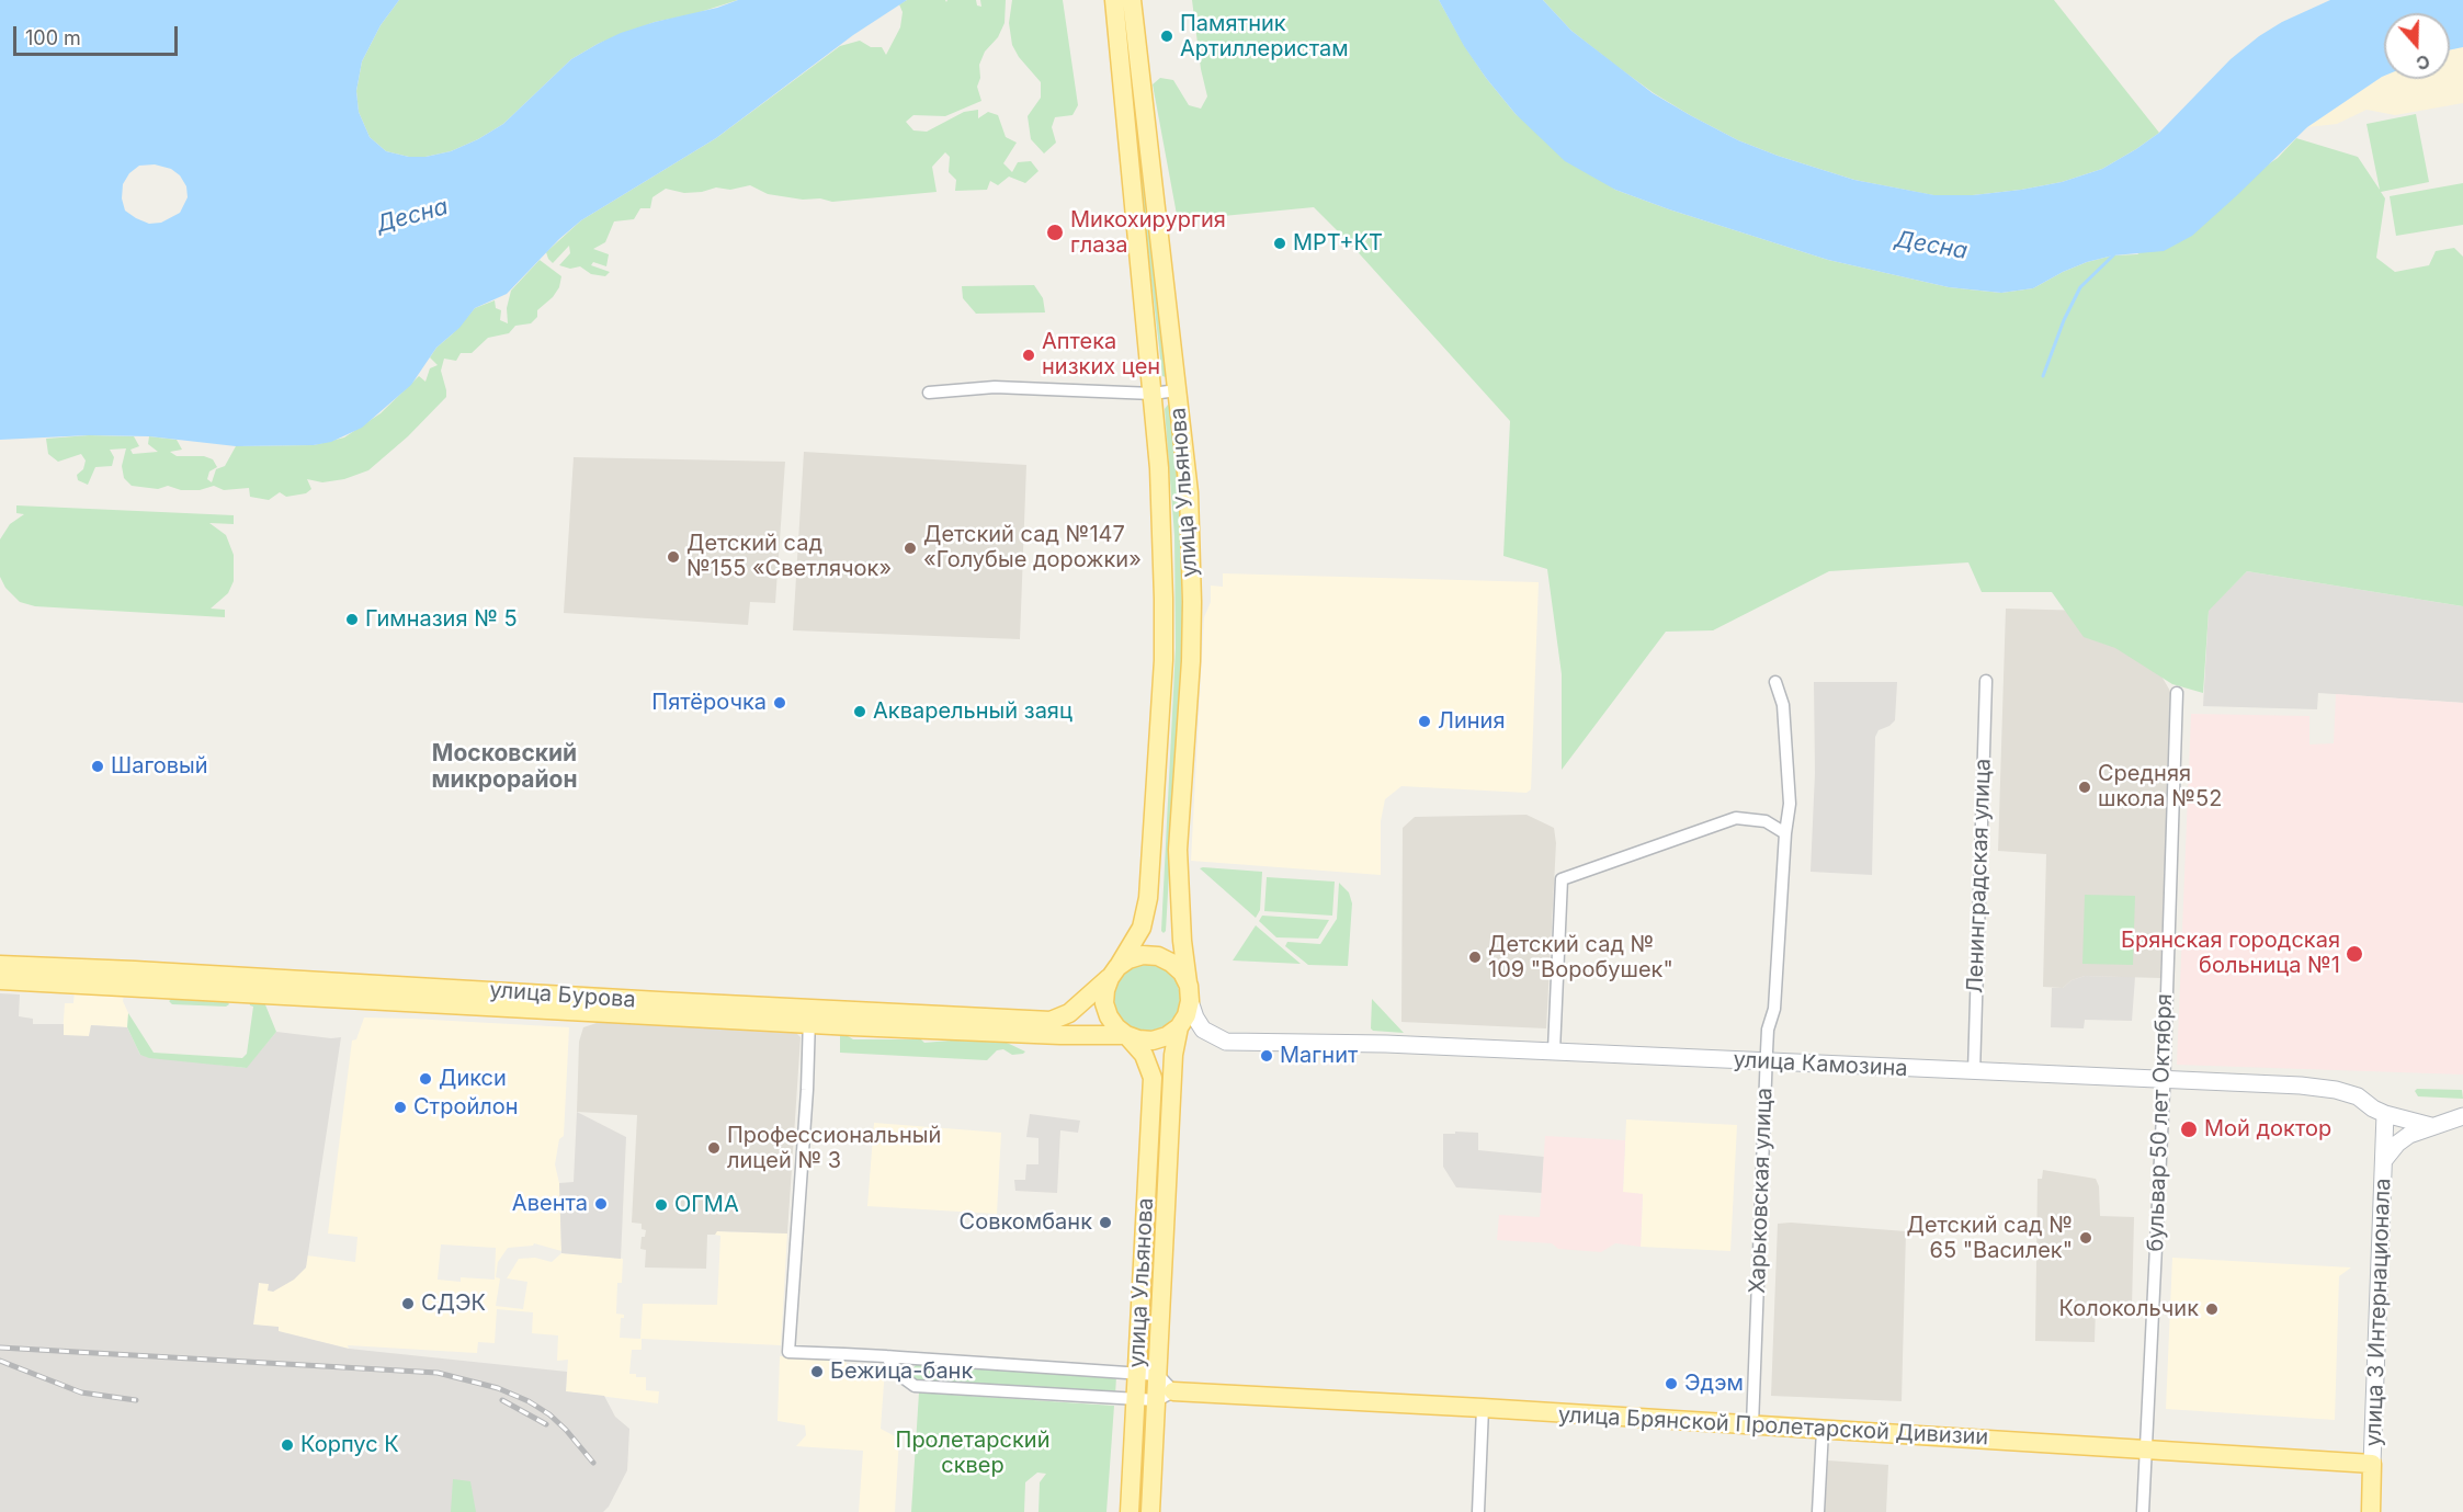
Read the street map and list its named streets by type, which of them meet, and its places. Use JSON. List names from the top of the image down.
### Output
{
  "streets": {
    "main road": [
      "улица Ульянова",
      "улица Бурова",
      "улица 3 Интернационала",
      "улица Брянской Пролетарской Дивизии"
    ],
    "street": [
      "Ленинградская улица",
      "улица Камозина",
      "бульвар 50 лет Октября",
      "Харьковская улица"
    ]
  },
  "crossings": [
    ["улица Ульянова", "улица Бурова"],
    ["улица Ульянова", "улица Камозина"],
    ["улица Ульянова", "улица Брянской Пролетарской Дивизии"],
    ["Ленинградская улица", "улица Камозина"],
    ["улица Бурова", "улица Камозина"],
    ["улица Камозина", "бульвар 50 лет Октября"],
    ["улица Камозина", "Харьковская улица"],
    ["улица Камозина", "улица 3 Интернационала"],
    ["бульвар 50 лет Октября", "улица Брянской Пролетарской Дивизии"],
    ["Харьковская улица", "улица Брянской Пролетарской Дивизии"],
    ["улица 3 Интернационала", "улица Брянской Пролетарской Дивизии"]
  ],
  "districts": ["Московский микрорайон"],
  "water": ["Десна"],
  "parks": ["Пролетарский сквер"],
  "places": [
    "Памятник Артиллеристам",
    "Микохирургия глаза",
    "МРТ+КТ",
    "Аптека низких цен",
    "Детский сад №147 «Голубые дорожки»",
    "Детский сад №155 «Светлячок»",
    "Гимназия № 5",
    "Пятёрочка",
    "Акварельный заяц",
    "Линия",
    "Шаговый",
    "Средняя школа №52",
    "Брянская городская больница №1",
    "Детский сад № 109 \"Воробушек\"",
    "Магнит",
    "Дикси",
    "Стройлон",
    "Мой доктор",
    "Профессиональный лицей № 3",
    "Авента",
    "ОГМА",
    "Совкомбанк",
    "Детский сад № 65 \"Василек\"",
    "СДЭК",
    "Колокольчик",
    "Бежица-банк",
    "Эдэм",
    "Корпус К"
  ],
  "scale_bar": "100 m",
  "north": "bottom"
}
